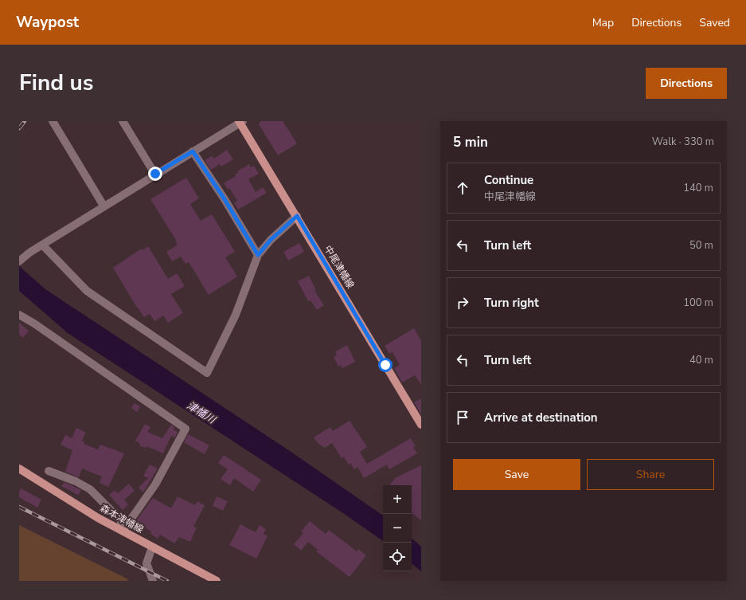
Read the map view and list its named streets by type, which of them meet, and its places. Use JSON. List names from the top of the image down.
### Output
{
  "streets": {
    "main road": ["中尾津幡線", "森本津幡線"]
  },
  "water": ["津幡川"],
  "page": {
    "header": "Waypost",
    "nav": ["Map", "Directions", "Saved"],
    "title": "Find us",
    "buttons": [
      "Directions",
      ["Save", "Share"]
    ],
    "heading": ["5 min", "Walk · 330 m"],
    "list": [
      ["Continue", "中尾津幡線", "140 m"],
      ["Turn left", "50 m"],
      ["Turn right", "100 m"],
      ["Turn left", "40 m"],
      "Arrive at destination"
    ],
    "map_buttons": ["+", "−"]
  }
}
